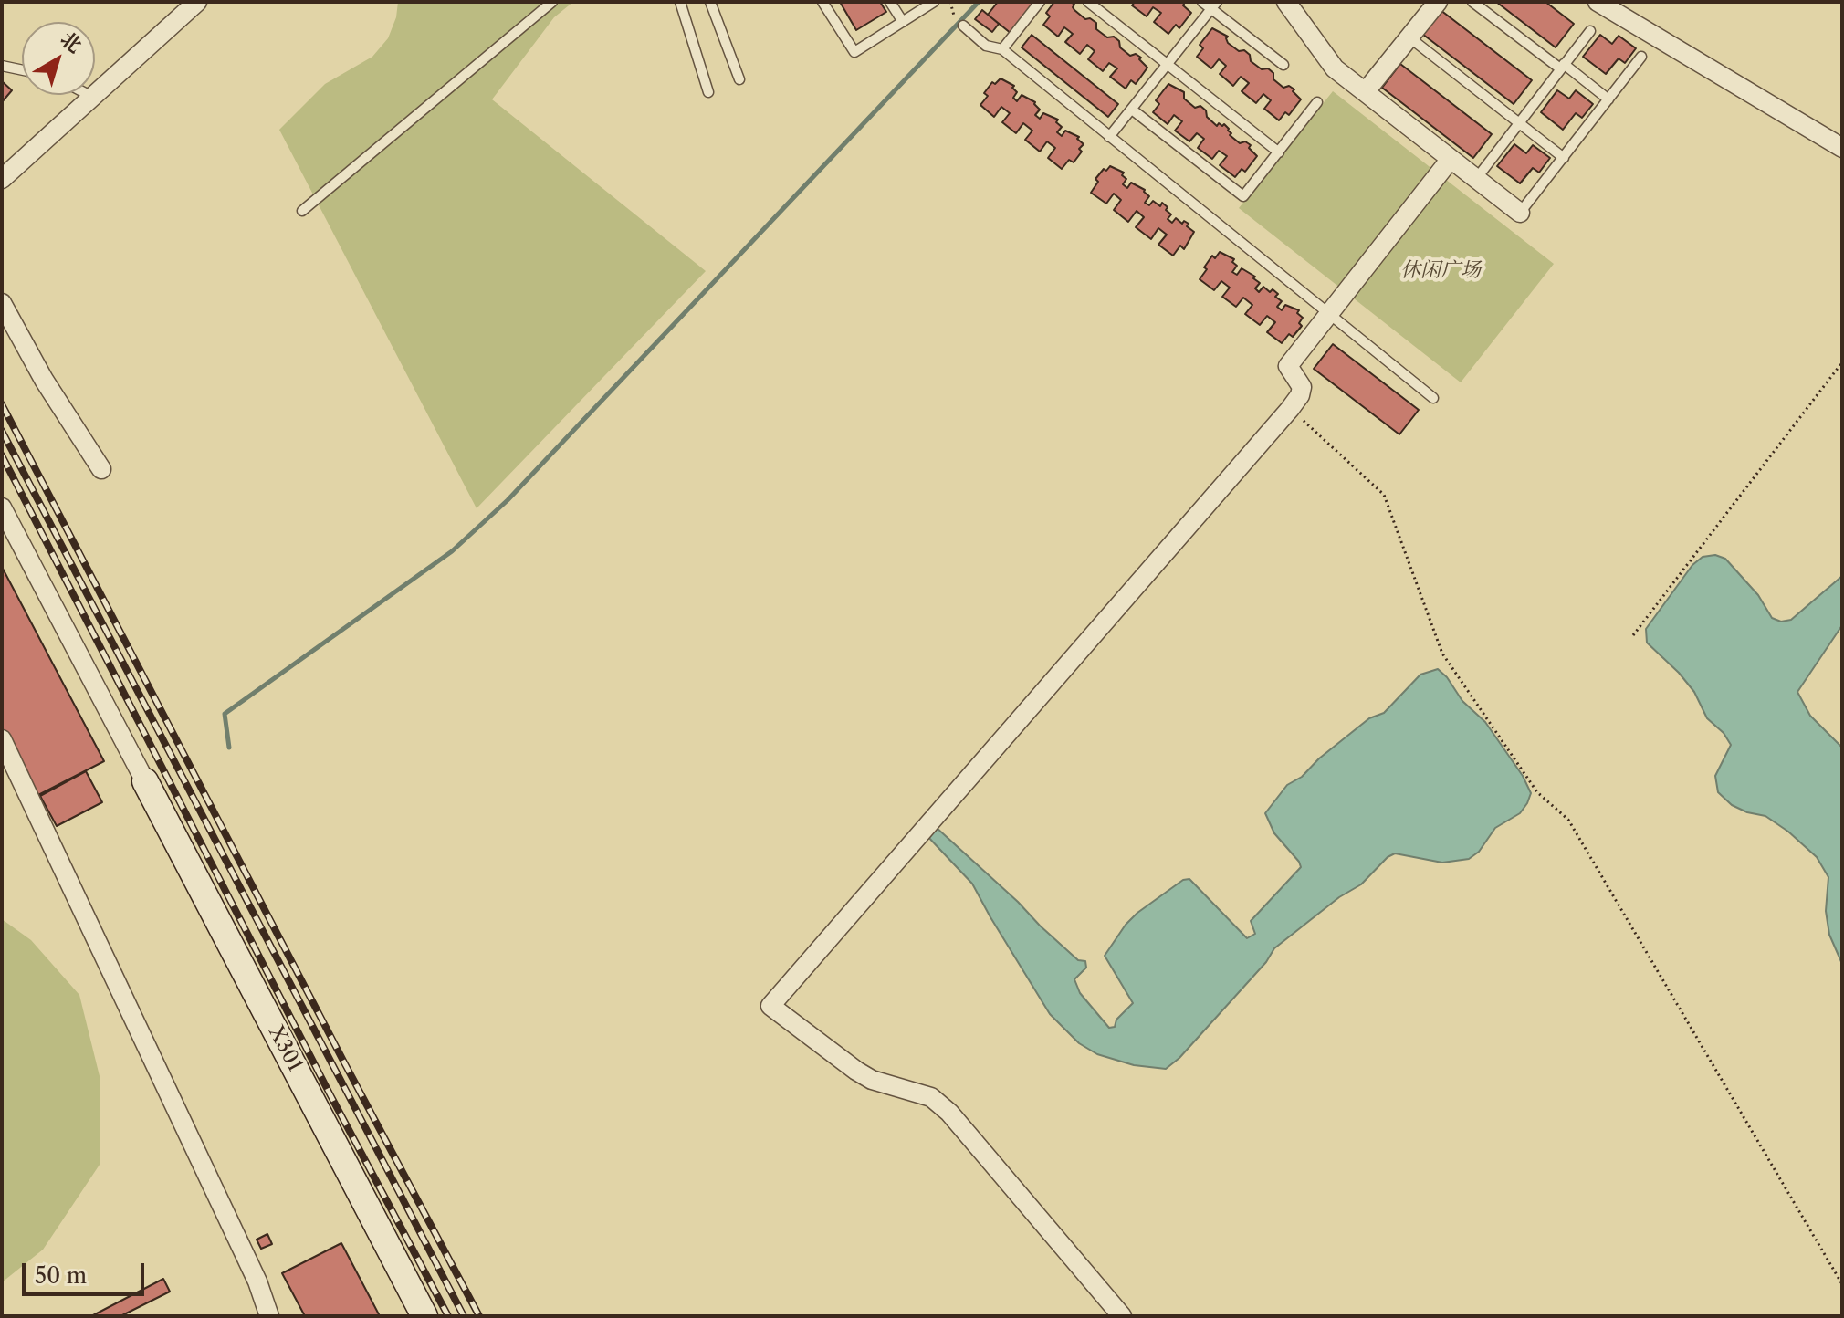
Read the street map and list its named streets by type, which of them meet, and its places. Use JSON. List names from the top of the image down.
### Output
{
  "streets": {
    "main road": ["X301"]
  },
  "parks": ["休闲广场"],
  "scale_bar": "50 m",
  "north": "top right"
}
